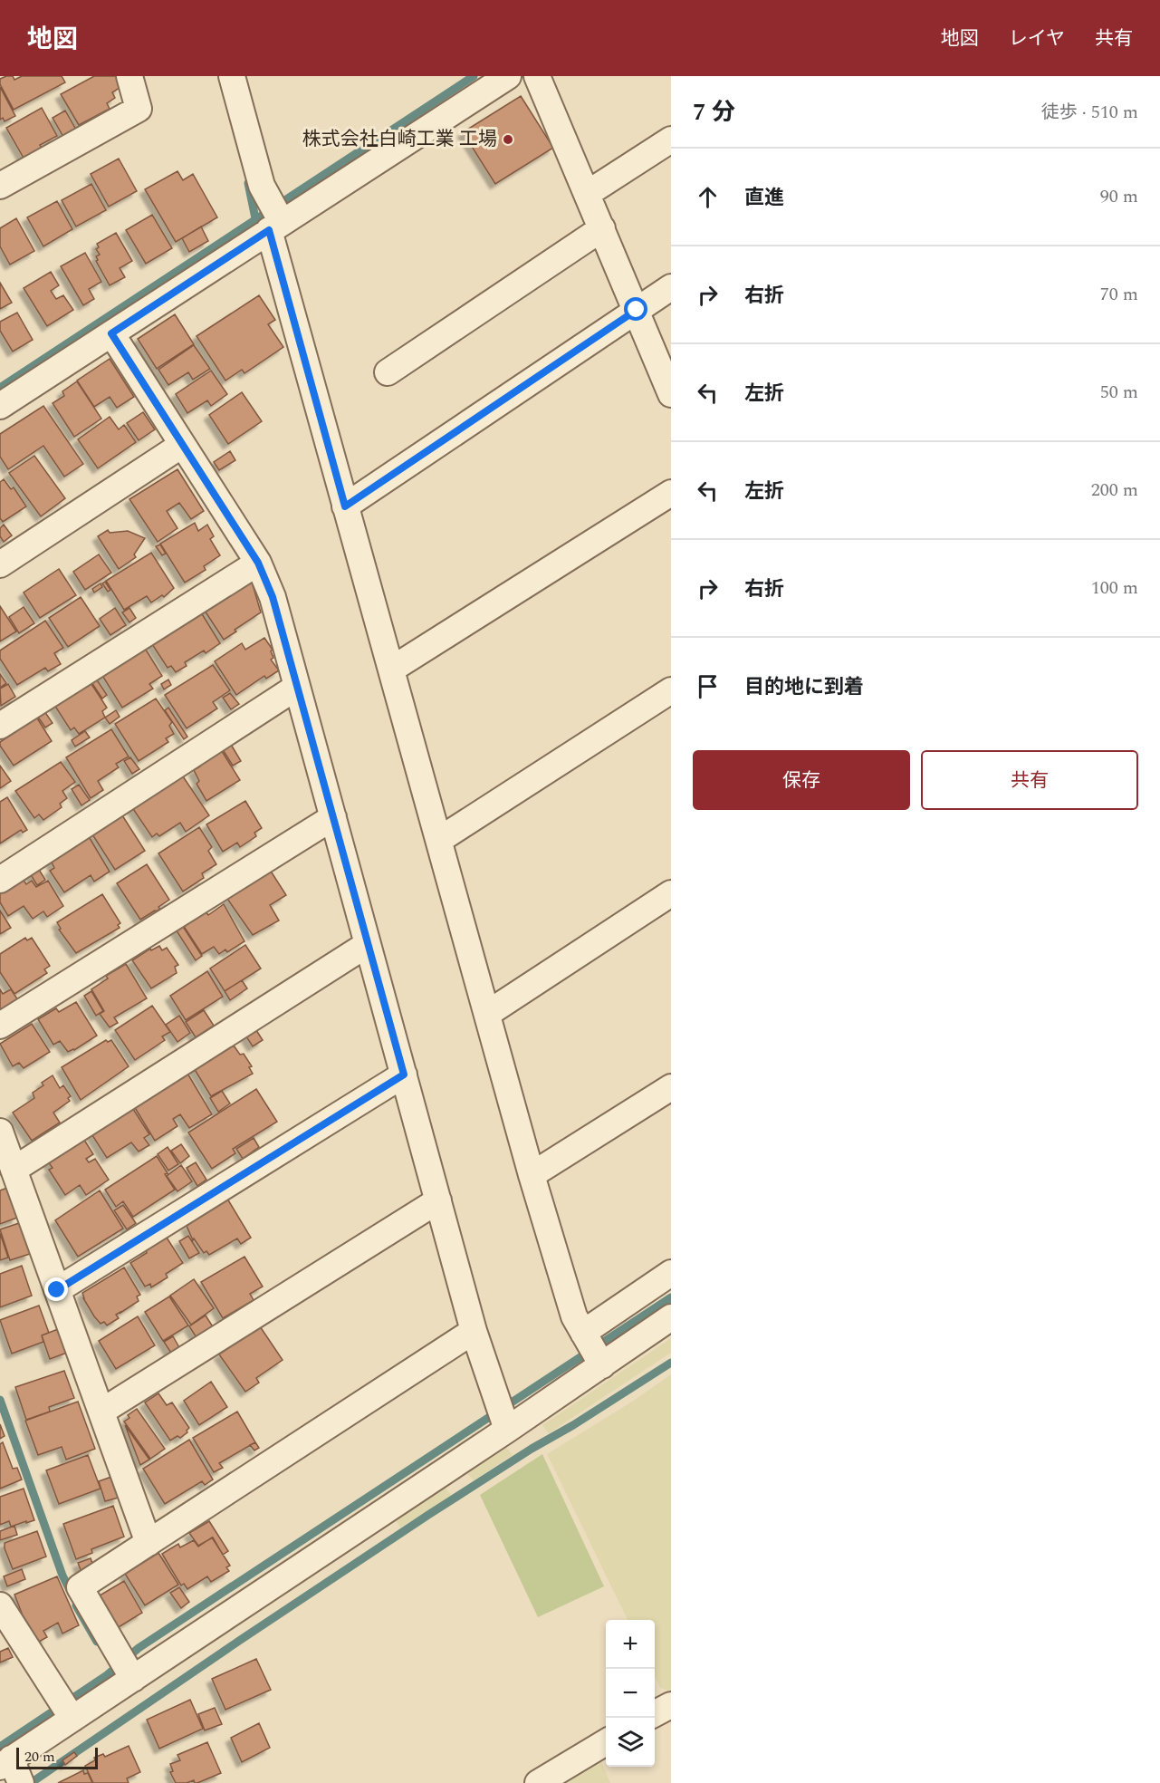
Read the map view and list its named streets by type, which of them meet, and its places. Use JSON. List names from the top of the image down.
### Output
{
  "places": ["株式会社白崎工業 工場"],
  "scale_bar": "20 m",
  "page": {
    "header": "地図",
    "nav": ["地図", "レイヤ", "共有"],
    "heading": ["7 分", "徒歩 · 510 m"],
    "list": [
      ["直進", "90 m"],
      ["右折", "70 m"],
      ["左折", "50 m"],
      ["左折", "200 m"],
      ["右折", "100 m"],
      "目的地に到着"
    ],
    "buttons": ["保存", "共有"],
    "map_buttons": ["+", "−"],
    "scale": "20 m"
  }
}
